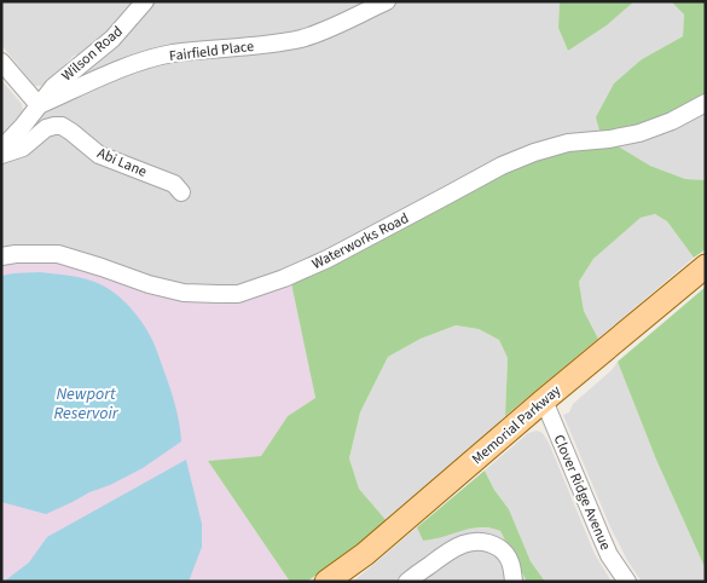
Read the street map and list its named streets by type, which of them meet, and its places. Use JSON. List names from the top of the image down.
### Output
{
  "streets": {
    "main road": ["Memorial Parkway"],
    "street": [
      "Fairfield Place",
      "Wilson Road",
      "Abi Lane",
      "Waterworks Road",
      "Clover Ridge Avenue"
    ]
  },
  "crossings": [
    ["Fairfield Place", "Wilson Road"],
    ["Memorial Parkway", "Clover Ridge Avenue"]
  ],
  "water": ["Newport Reservoir"]
}
